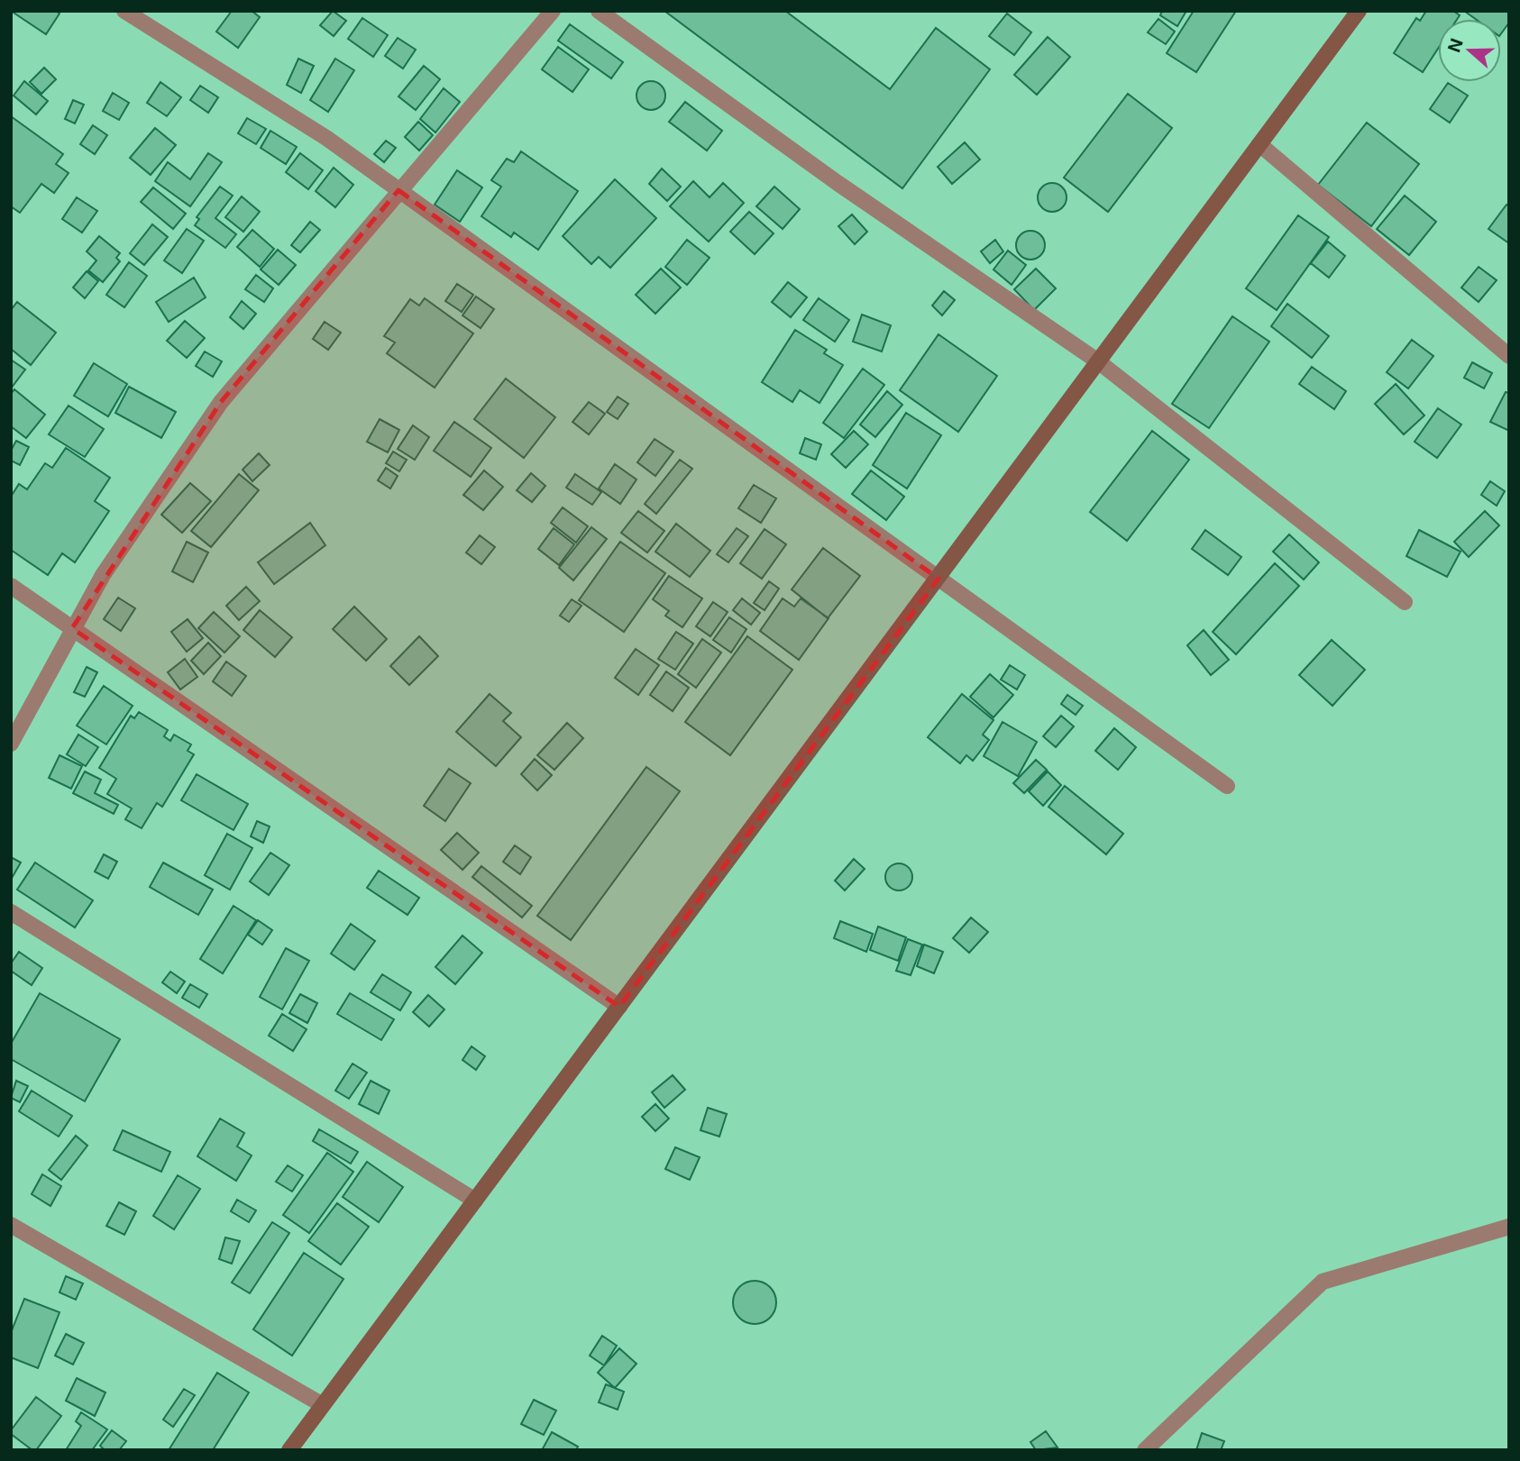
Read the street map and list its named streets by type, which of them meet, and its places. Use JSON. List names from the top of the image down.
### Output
{
  "north": "left"
}
